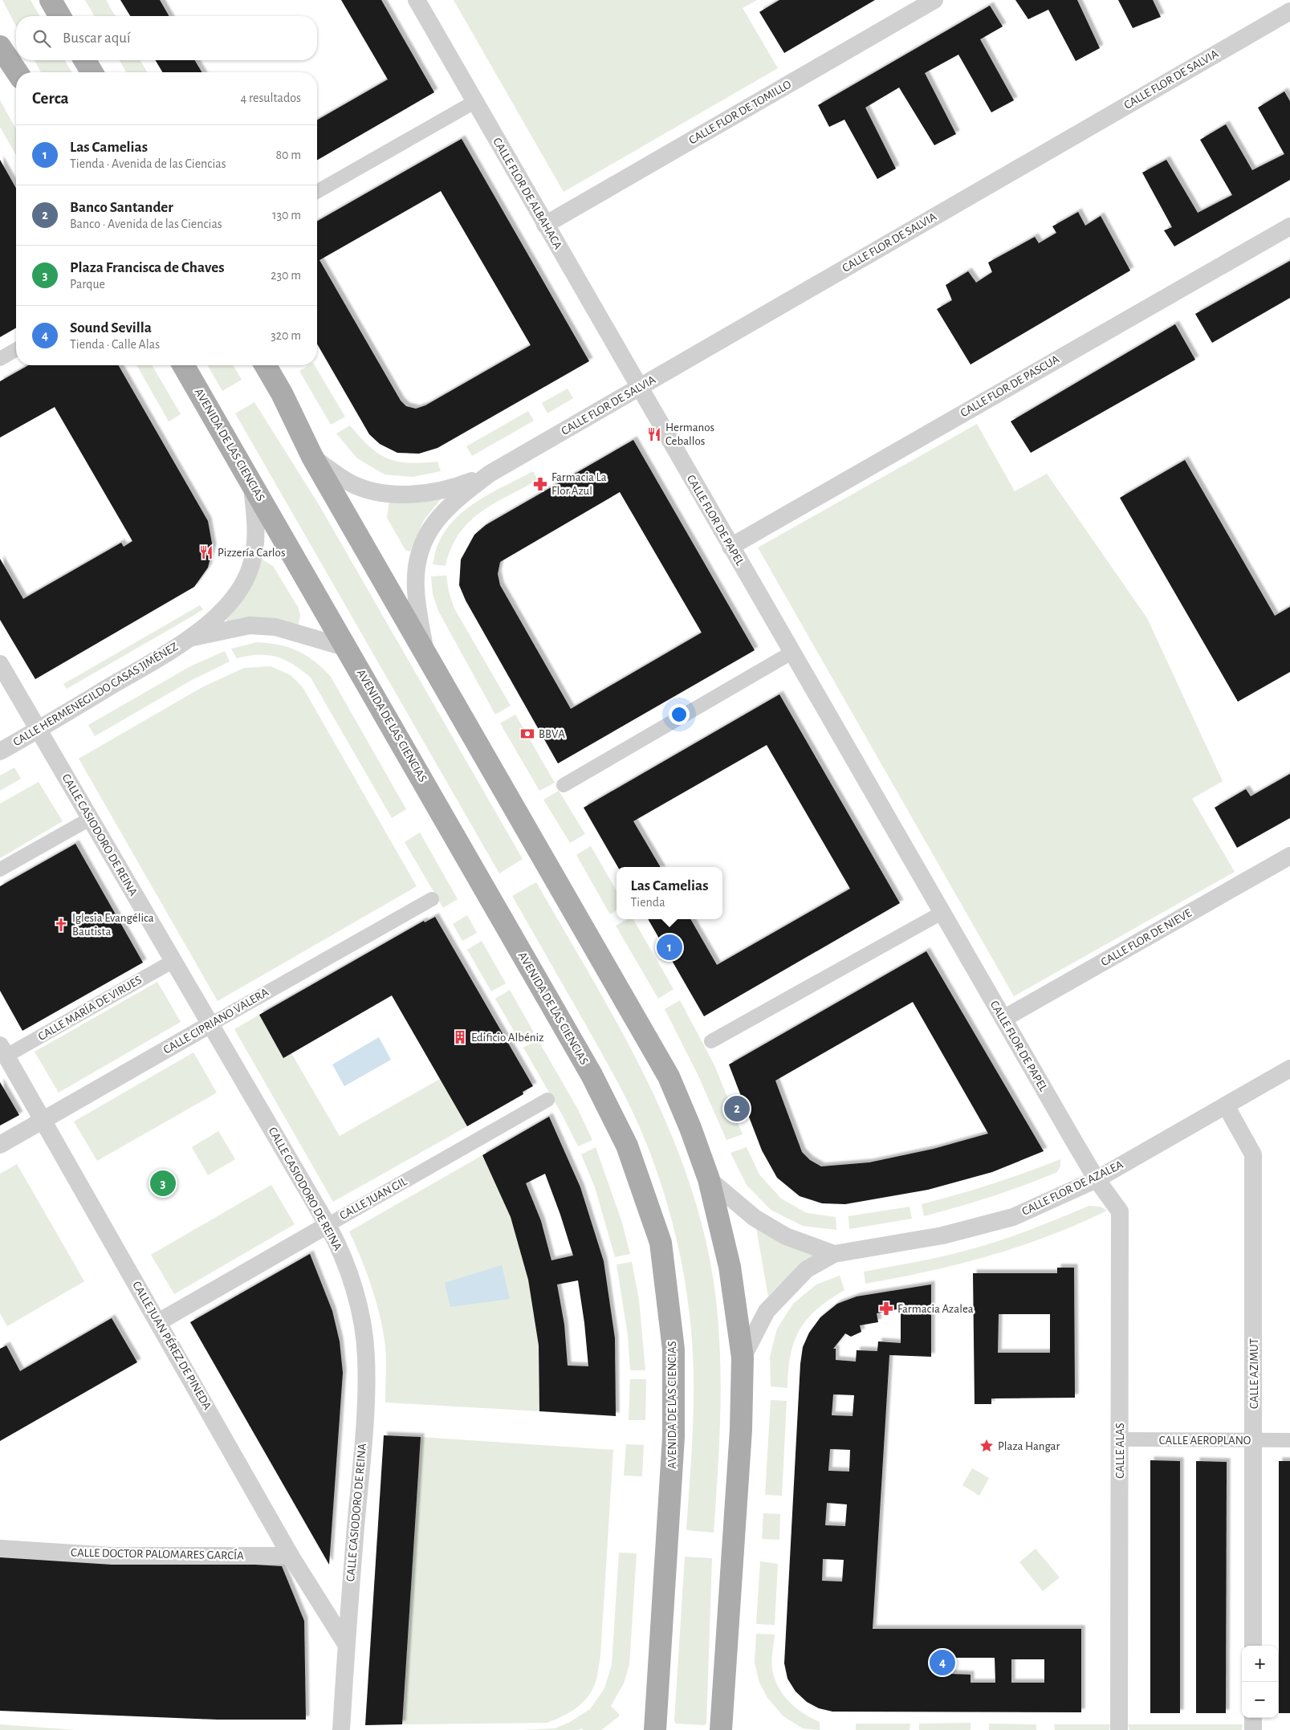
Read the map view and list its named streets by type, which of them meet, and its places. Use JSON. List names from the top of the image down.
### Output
{
  "streets": {
    "main road": ["AVENIDA DE LAS CIENCIAS"],
    "street": [
      "CALLE FLOR DE SALVIA",
      "CALLE FLOR DE TOMILLO",
      "CALLE FLOR DE ALBAHACA",
      "CALLE FLOR DE PASCUA",
      "CALLE FLOR DE PAPEL",
      "CALLE HERMENEGILDO CASAS JIMÉNEZ",
      "CALLE CASIODORO DE REINA",
      "CALLE FLOR DE NIEVE",
      "CALLE MARÍA DE VIRUES",
      "CALLE CIPRIANO VALERA",
      "CALLE FLOR DE AZALEA",
      "CALLE JUAN GIL",
      "CALLE JUAN PÉREZ DE PINEDA",
      "CALLE AZIMUT",
      "CALLE AEROPLANO",
      "CALLE ALAS",
      "CALLE DOCTOR PALOMARES GARCÍA"
    ]
  },
  "crossings": [
    ["CALLE FLOR DE SALVIA", "CALLE FLOR DE ALBAHACA"],
    ["CALLE FLOR DE SALVIA", "CALLE FLOR DE PAPEL"],
    ["CALLE FLOR DE TOMILLO", "CALLE FLOR DE ALBAHACA"],
    ["CALLE FLOR DE ALBAHACA", "CALLE FLOR DE PAPEL"],
    ["CALLE FLOR DE PASCUA", "CALLE FLOR DE PAPEL"],
    ["AVENIDA DE LAS CIENCIAS", "CALLE HERMENEGILDO CASAS JIMÉNEZ"],
    ["CALLE FLOR DE PAPEL", "CALLE FLOR DE NIEVE"],
    ["CALLE FLOR DE PAPEL", "CALLE FLOR DE AZALEA"],
    ["CALLE FLOR DE PAPEL", "CALLE ALAS"],
    ["CALLE HERMENEGILDO CASAS JIMÉNEZ", "CALLE CASIODORO DE REINA"],
    ["CALLE CASIODORO DE REINA", "CALLE MARÍA DE VIRUES"],
    ["CALLE CASIODORO DE REINA", "CALLE CIPRIANO VALERA"],
    ["CALLE CASIODORO DE REINA", "CALLE JUAN GIL"],
    ["CALLE CASIODORO DE REINA", "CALLE JUAN PÉREZ DE PINEDA"],
    ["CALLE MARÍA DE VIRUES", "CALLE JUAN PÉREZ DE PINEDA"],
    ["CALLE CIPRIANO VALERA", "CALLE JUAN PÉREZ DE PINEDA"],
    ["CALLE FLOR DE AZALEA", "CALLE AZIMUT"],
    ["CALLE FLOR DE AZALEA", "CALLE ALAS"],
    ["CALLE JUAN GIL", "CALLE JUAN PÉREZ DE PINEDA"],
    ["CALLE JUAN PÉREZ DE PINEDA", "CALLE DOCTOR PALOMARES GARCÍA"],
    ["CALLE AZIMUT", "CALLE AEROPLANO"],
    ["CALLE AEROPLANO", "CALLE ALAS"]
  ],
  "places": {
    "restaurant": ["Hermanos Ceballos", "Pizzería Carlos"],
    "pharmacy": ["Farmacia La Flor Azul", "Farmacia Azalea"],
    "bank": ["BBVA"],
    "church": ["Iglesia Evangélica Bautista"],
    "building": ["Edificio Albéniz"],
    "place": ["Plaza Hangar"]
  },
  "page": {
    "search": "Buscar aquí",
    "heading": ["Cerca", "4 resultados"],
    "list": [
      {
        "mark": "1",
        "name": "Las Camelias",
        "note": "Tienda · Avenida de las Ciencias",
        "value": "80 m"
      },
      {
        "mark": "2",
        "name": "Banco Santander",
        "note": "Banco · Avenida de las Ciencias",
        "value": "130 m"
      },
      {
        "mark": "3",
        "name": "Plaza Francisca de Chaves",
        "note": "Parque",
        "value": "230 m"
      },
      {
        "mark": "4",
        "name": "Sound Sevilla",
        "note": "Tienda · Calle Alas",
        "value": "320 m"
      }
    ],
    "popup": ["Las Camelias", "Tienda"],
    "pins": [
      "1",
      "2",
      "3",
      "4"
    ],
    "map_buttons": ["+", "−"]
  }
}
